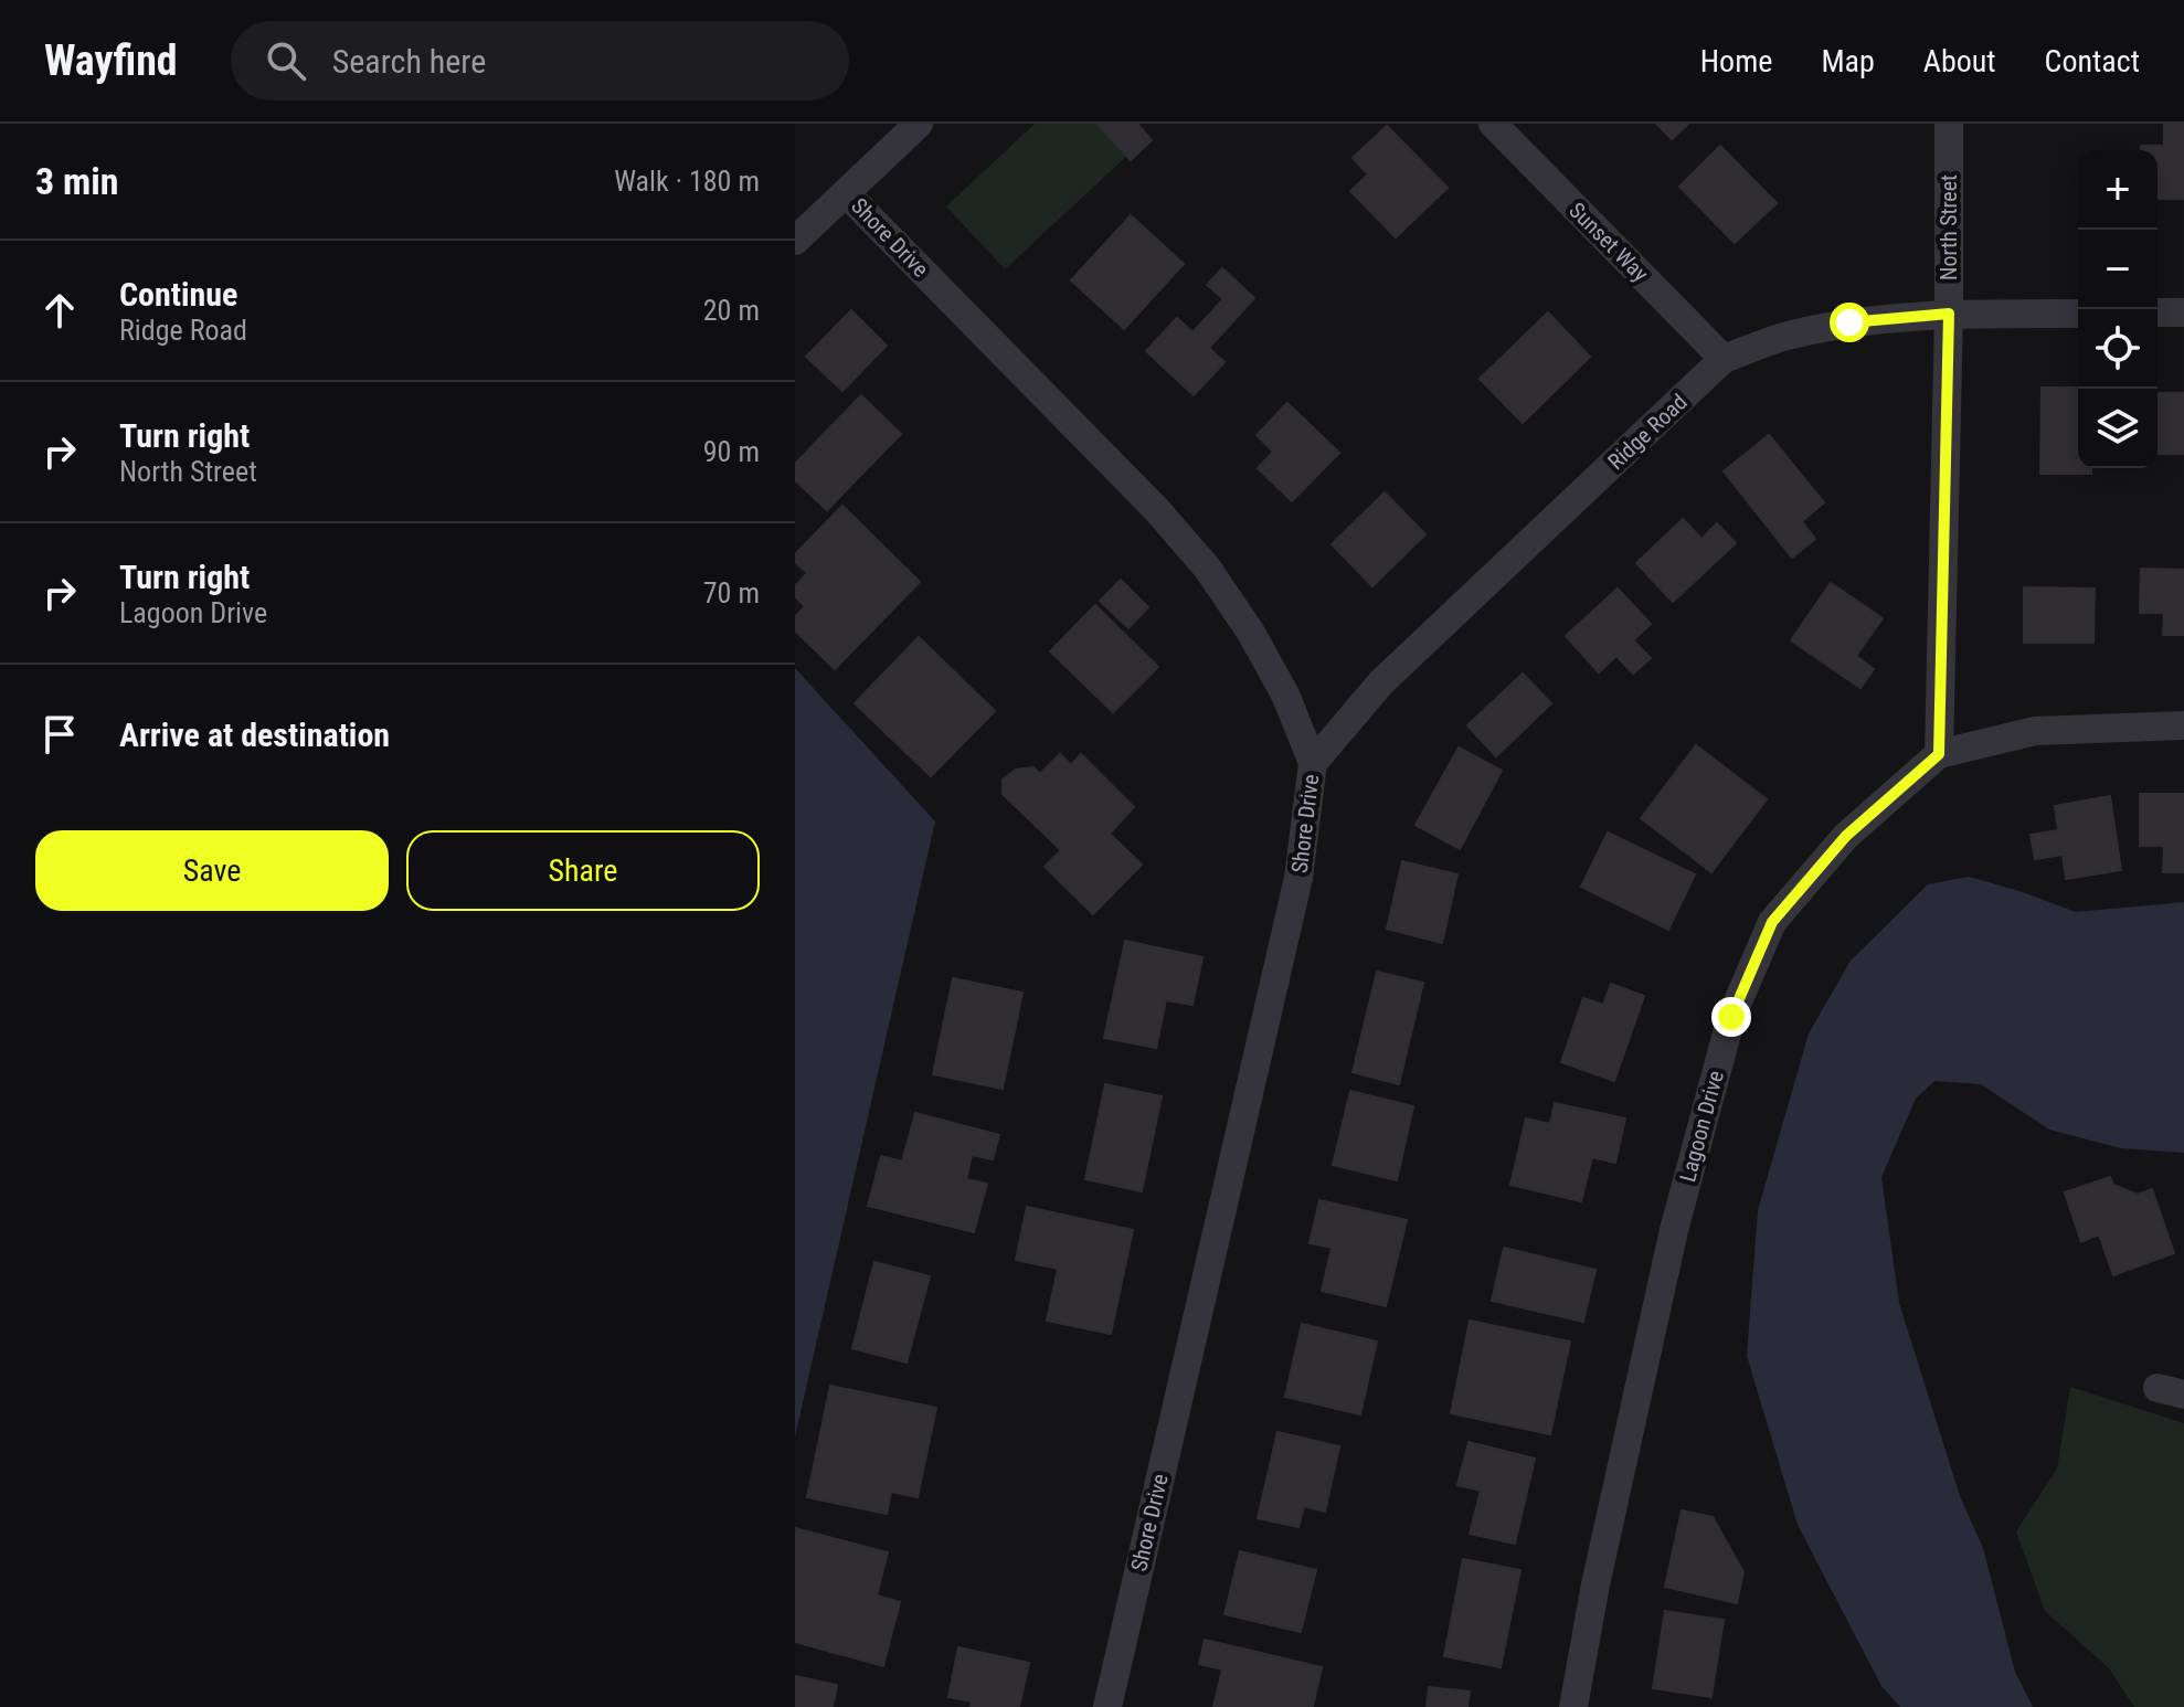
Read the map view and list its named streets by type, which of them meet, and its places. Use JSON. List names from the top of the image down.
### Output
{
  "streets": {
    "street": [
      "North Street",
      "Shore Drive",
      "Sunset Way",
      "Ridge Road",
      "Lagoon Drive"
    ]
  },
  "crossings": [
    ["North Street", "Ridge Road"],
    ["North Street", "Lagoon Drive"],
    ["Shore Drive", "Ridge Road"],
    ["Sunset Way", "Ridge Road"]
  ],
  "page": {
    "header": "Wayfind",
    "search": "Search here",
    "nav": [
      "Home",
      "Map",
      "About",
      "Contact"
    ],
    "heading": ["3 min", "Walk · 180 m"],
    "map_buttons": ["+", "−"],
    "list": [
      ["Continue", "Ridge Road", "20 m"],
      ["Turn right", "North Street", "90 m"],
      ["Turn right", "Lagoon Drive", "70 m"],
      "Arrive at destination"
    ],
    "buttons": ["Save", "Share"]
  }
}
